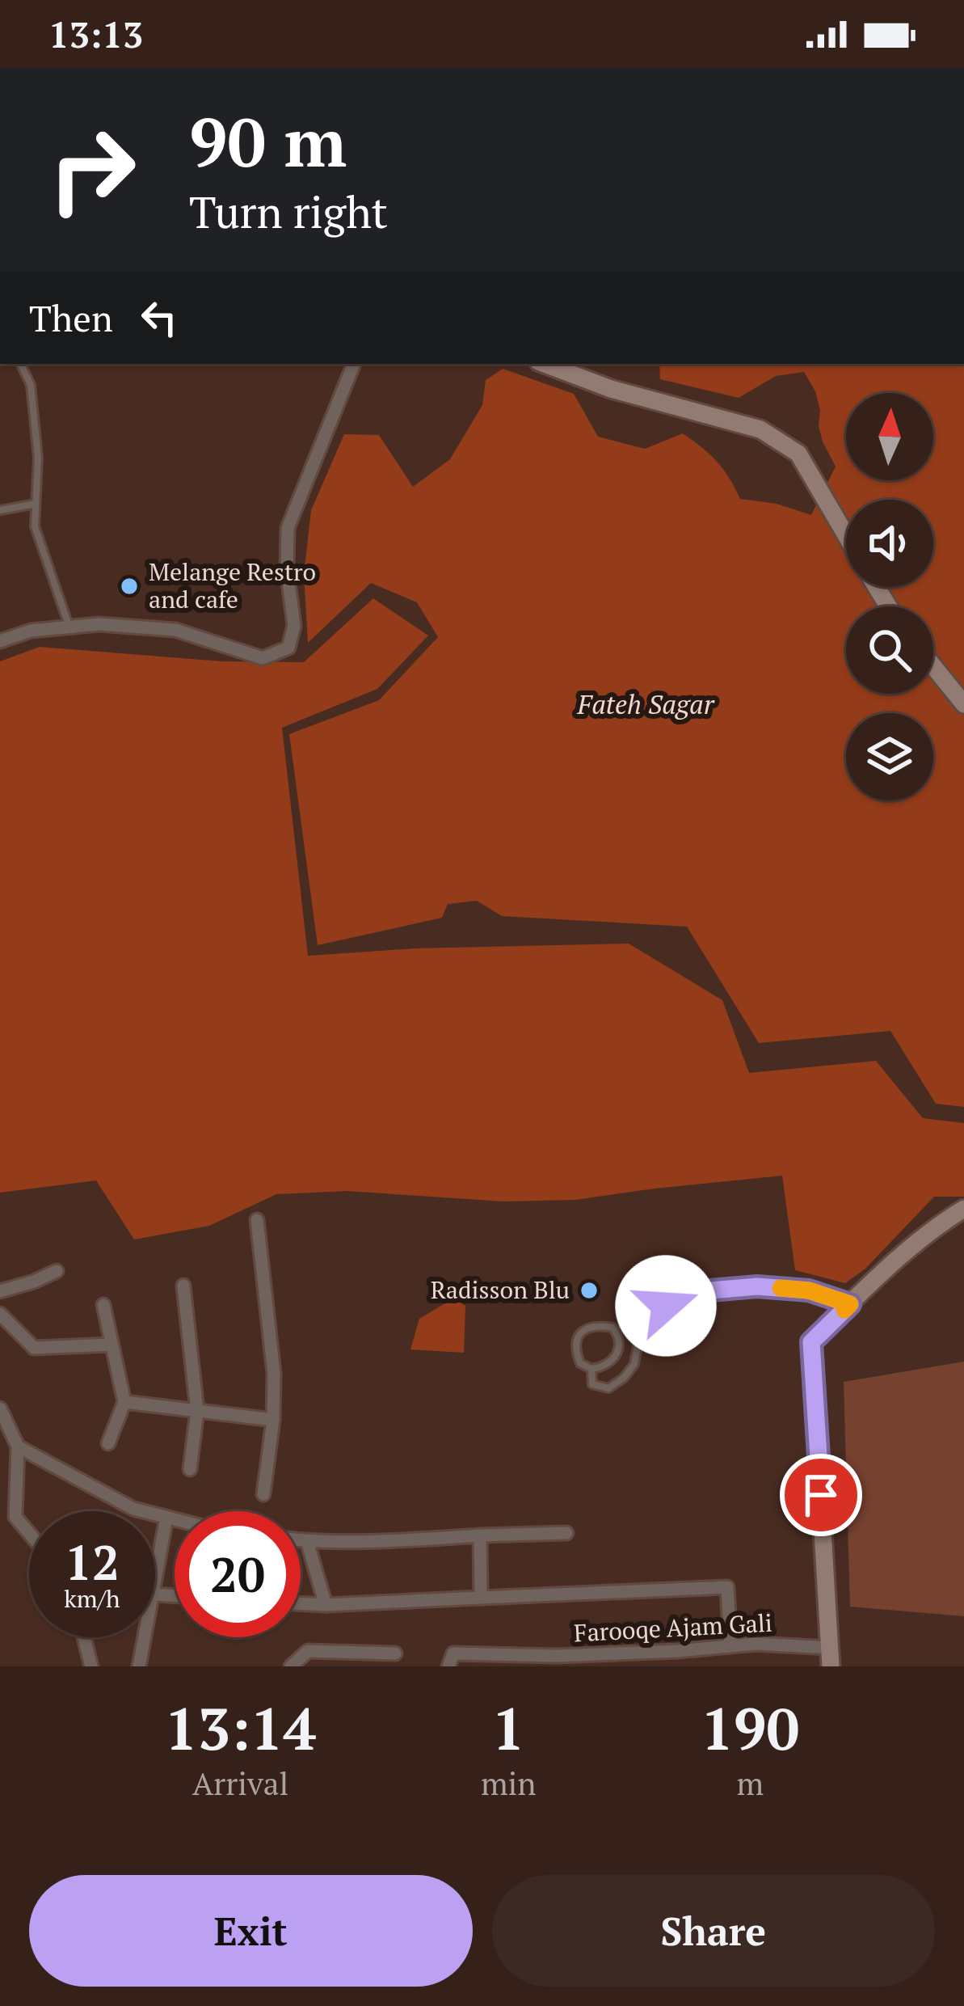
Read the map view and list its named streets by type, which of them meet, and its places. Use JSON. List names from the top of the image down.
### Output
{
  "streets": {
    "street": ["Farooqe Ajam Gali"]
  },
  "water": ["Fateh Sagar"],
  "places": ["Melange Restro and cafe", "Radisson Blu"],
  "north": "top",
  "page": {
    "status": "13:13",
    "turn": ["90 m", "Turn right"],
    "then": "Then",
    "speed": "12 km/h",
    "limit": "20",
    "eta": [
      "13:14",
      "Arrival",
      "1",
      "min",
      "190",
      "m"
    ],
    "buttons": ["Exit", "Share"]
  }
}
